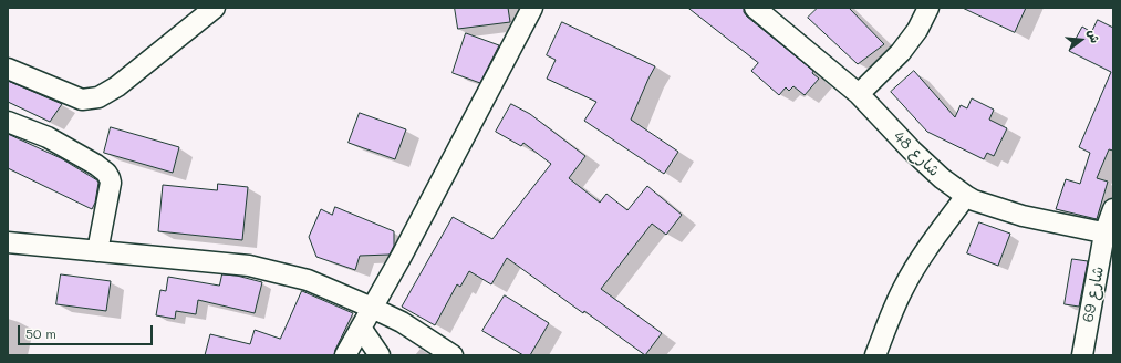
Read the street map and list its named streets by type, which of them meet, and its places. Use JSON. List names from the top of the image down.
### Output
{
  "streets": {
    "street": ["شارع 48", "شارع 69"]
  },
  "crossings": [
    ["شارع 48", "شارع 69"]
  ],
  "scale_bar": "50 m",
  "north": "right"
}
